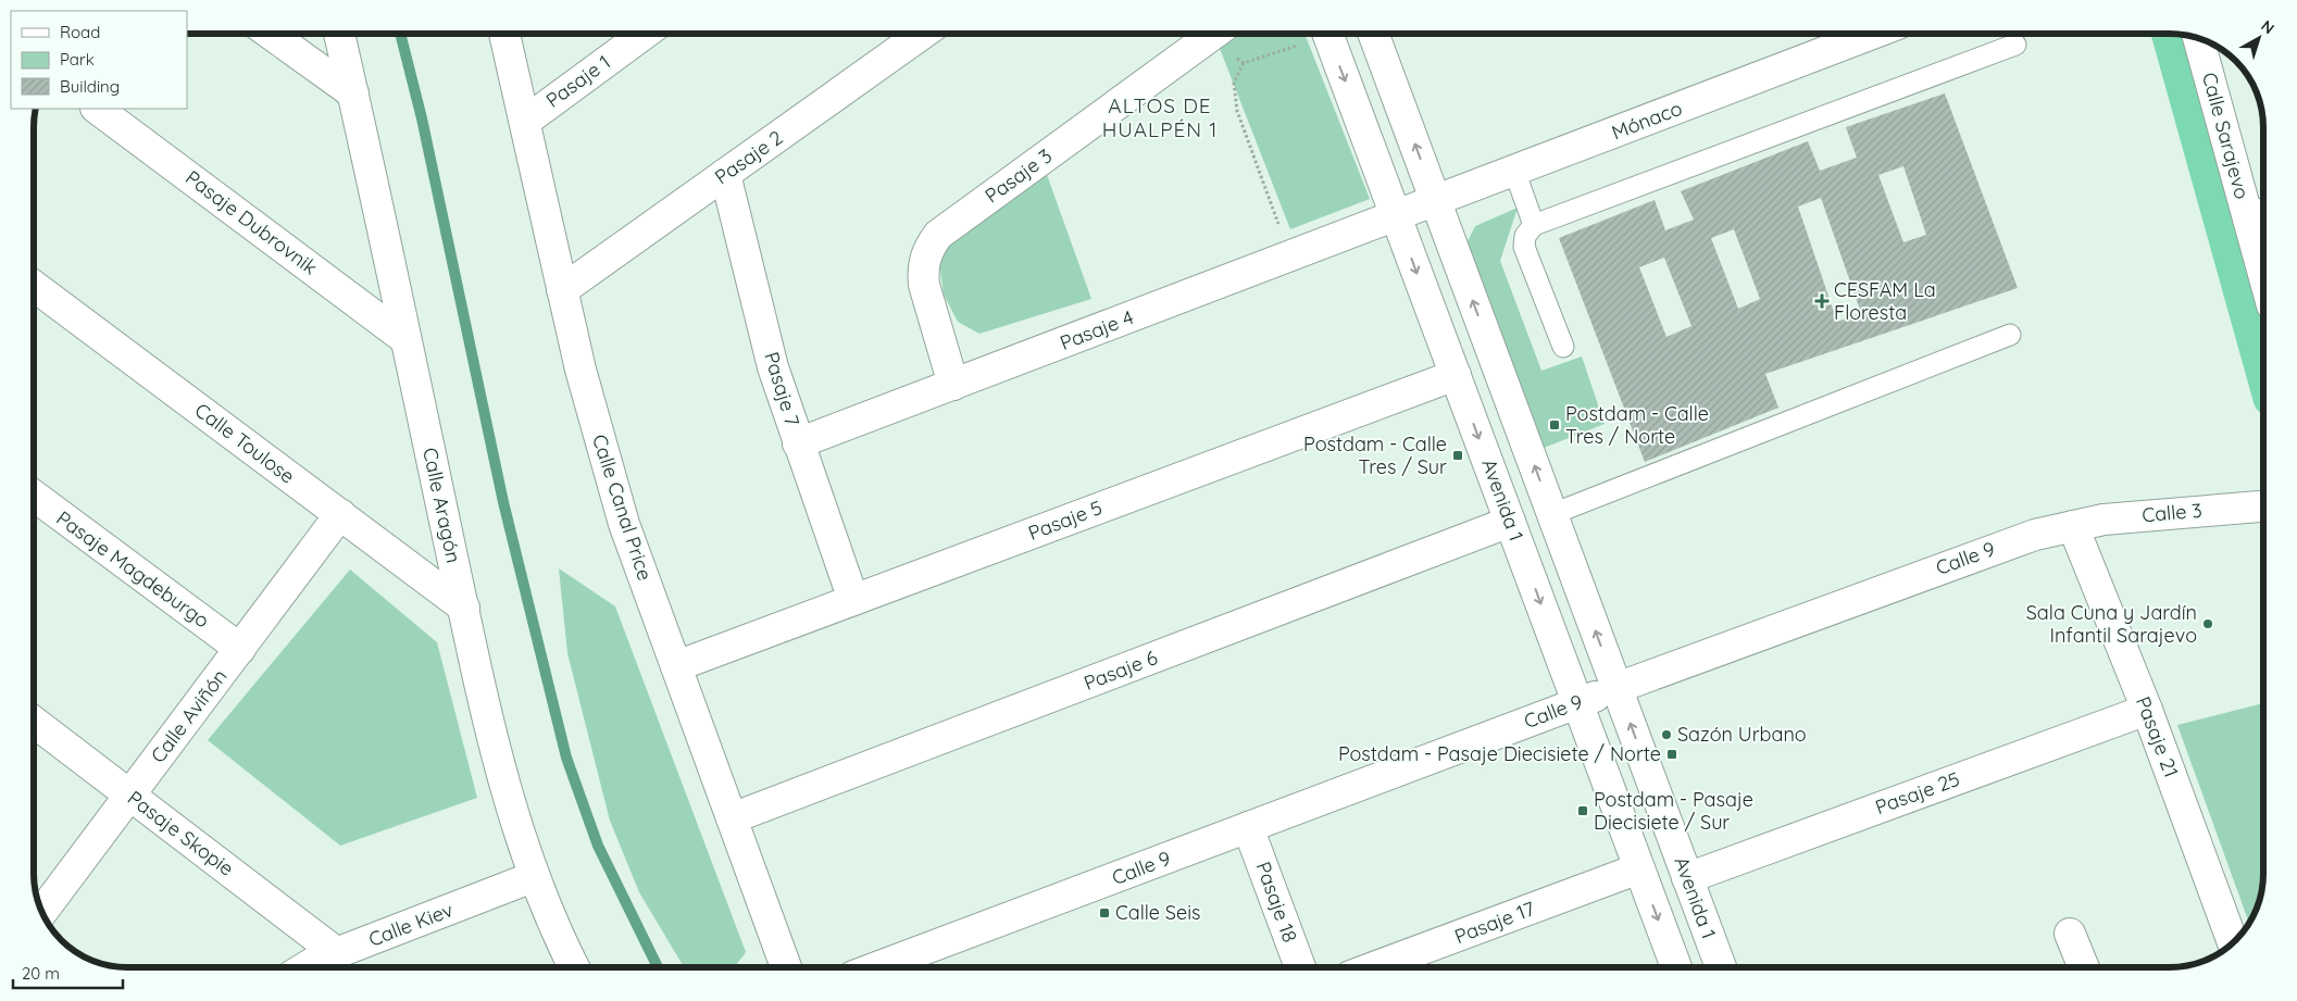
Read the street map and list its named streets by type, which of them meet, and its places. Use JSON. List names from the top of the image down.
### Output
{
  "streets": {
    "street": [
      "Pasaje 1",
      "Mónaco",
      "Calle Sarajevo",
      "Pasaje 2",
      "Pasaje 3",
      "Pasaje Dubrovnik",
      "Pasaje 4",
      "Pasaje 7",
      "Calle Toulose",
      "Avenida 1",
      "Calle Aragón",
      "Calle Canal Price",
      "Calle 3",
      "Pasaje 5",
      "Calle 9",
      "Pasaje Magdeburgo",
      "Pasaje 6",
      "Calle Aviñón",
      "Pasaje 21",
      "Pasaje 25",
      "Pasaje Skopie",
      "Pasaje 18",
      "Pasaje 17",
      "Calle Kiev"
    ]
  },
  "crossings": [
    ["Pasaje 1", "Calle Canal Price"],
    ["Mónaco", "Pasaje 4"],
    ["Mónaco", "Avenida 1"],
    ["Pasaje 2", "Pasaje 7"],
    ["Pasaje 2", "Calle Canal Price"],
    ["Pasaje 3", "Pasaje 4"],
    ["Pasaje Dubrovnik", "Calle Aragón"],
    ["Pasaje 4", "Pasaje 7"],
    ["Pasaje 4", "Avenida 1"],
    ["Pasaje 7", "Pasaje 5"],
    ["Calle Toulose", "Calle Aragón"],
    ["Calle Toulose", "Calle Aviñón"],
    ["Avenida 1", "Pasaje 5"],
    ["Avenida 1", "Calle 9"],
    ["Avenida 1", "Pasaje 6"],
    ["Avenida 1", "Pasaje 25"],
    ["Avenida 1", "Pasaje 17"],
    ["Calle Aragón", "Calle Kiev"],
    ["Calle Canal Price", "Pasaje 5"],
    ["Calle Canal Price", "Pasaje 6"],
    ["Calle 3", "Calle 9"],
    ["Calle 3", "Pasaje 21"],
    ["Calle 9", "Pasaje 21"],
    ["Calle 9", "Pasaje 18"],
    ["Pasaje Magdeburgo", "Calle Aviñón"],
    ["Calle Aviñón", "Pasaje Skopie"],
    ["Pasaje 21", "Pasaje 25"],
    ["Pasaje Skopie", "Calle Kiev"]
  ],
  "districts": ["ALTOS DE HUALPÉN 1"],
  "places": {
    "health": ["CESFAM La Floresta"],
    "transit": [
      "Postdam - Calle Tres / Norte",
      "Postdam - Calle Tres / Sur",
      "Postdam - Pasaje Diecisiete / Norte",
      "Postdam - Pasaje Diecisiete / Sur",
      "Calle Seis"
    ],
    "other": ["Sala Cuna y Jardín Infantil Sarajevo", "Sazón Urbano"]
  },
  "legend": ["Road", "Park", "Building"],
  "scale_bar": "20 m",
  "north": "top right"
}
